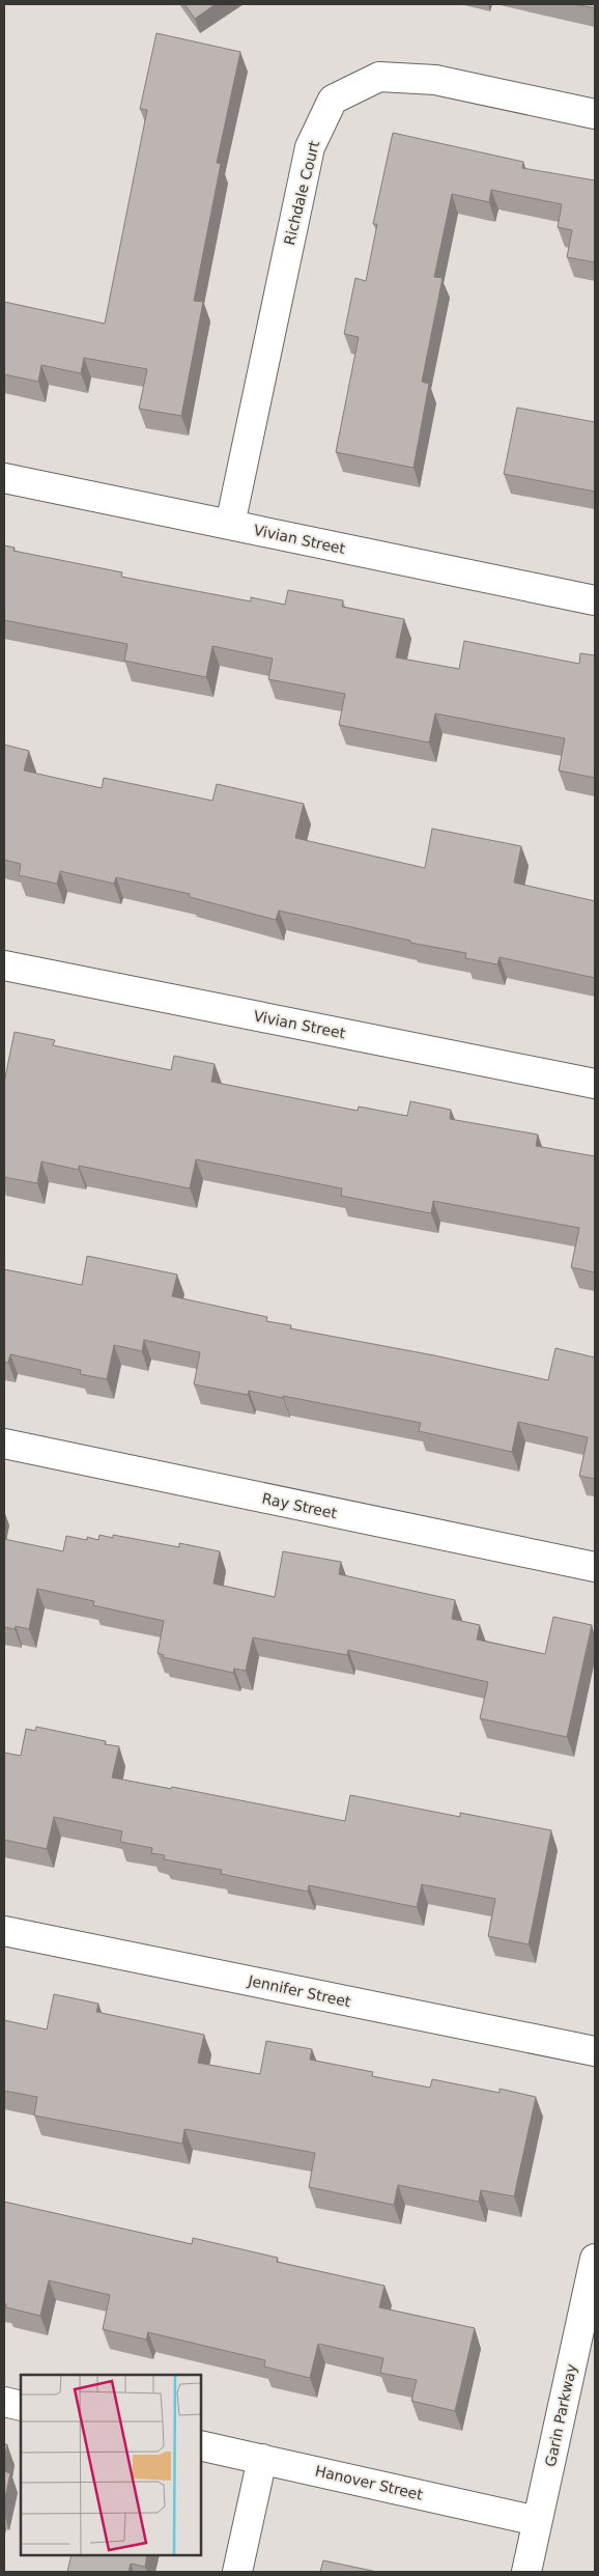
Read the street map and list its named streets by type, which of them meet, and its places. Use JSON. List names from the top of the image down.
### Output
{
  "streets": {
    "street": [
      "Richdale Court",
      "Vivian Street",
      "Ray Street",
      "Jennifer Street",
      "Garin Parkway",
      "Hanover Street"
    ]
  },
  "crossings": [
    ["Richdale Court", "Vivian Street"],
    ["Garin Parkway", "Hanover Street"]
  ]
}
